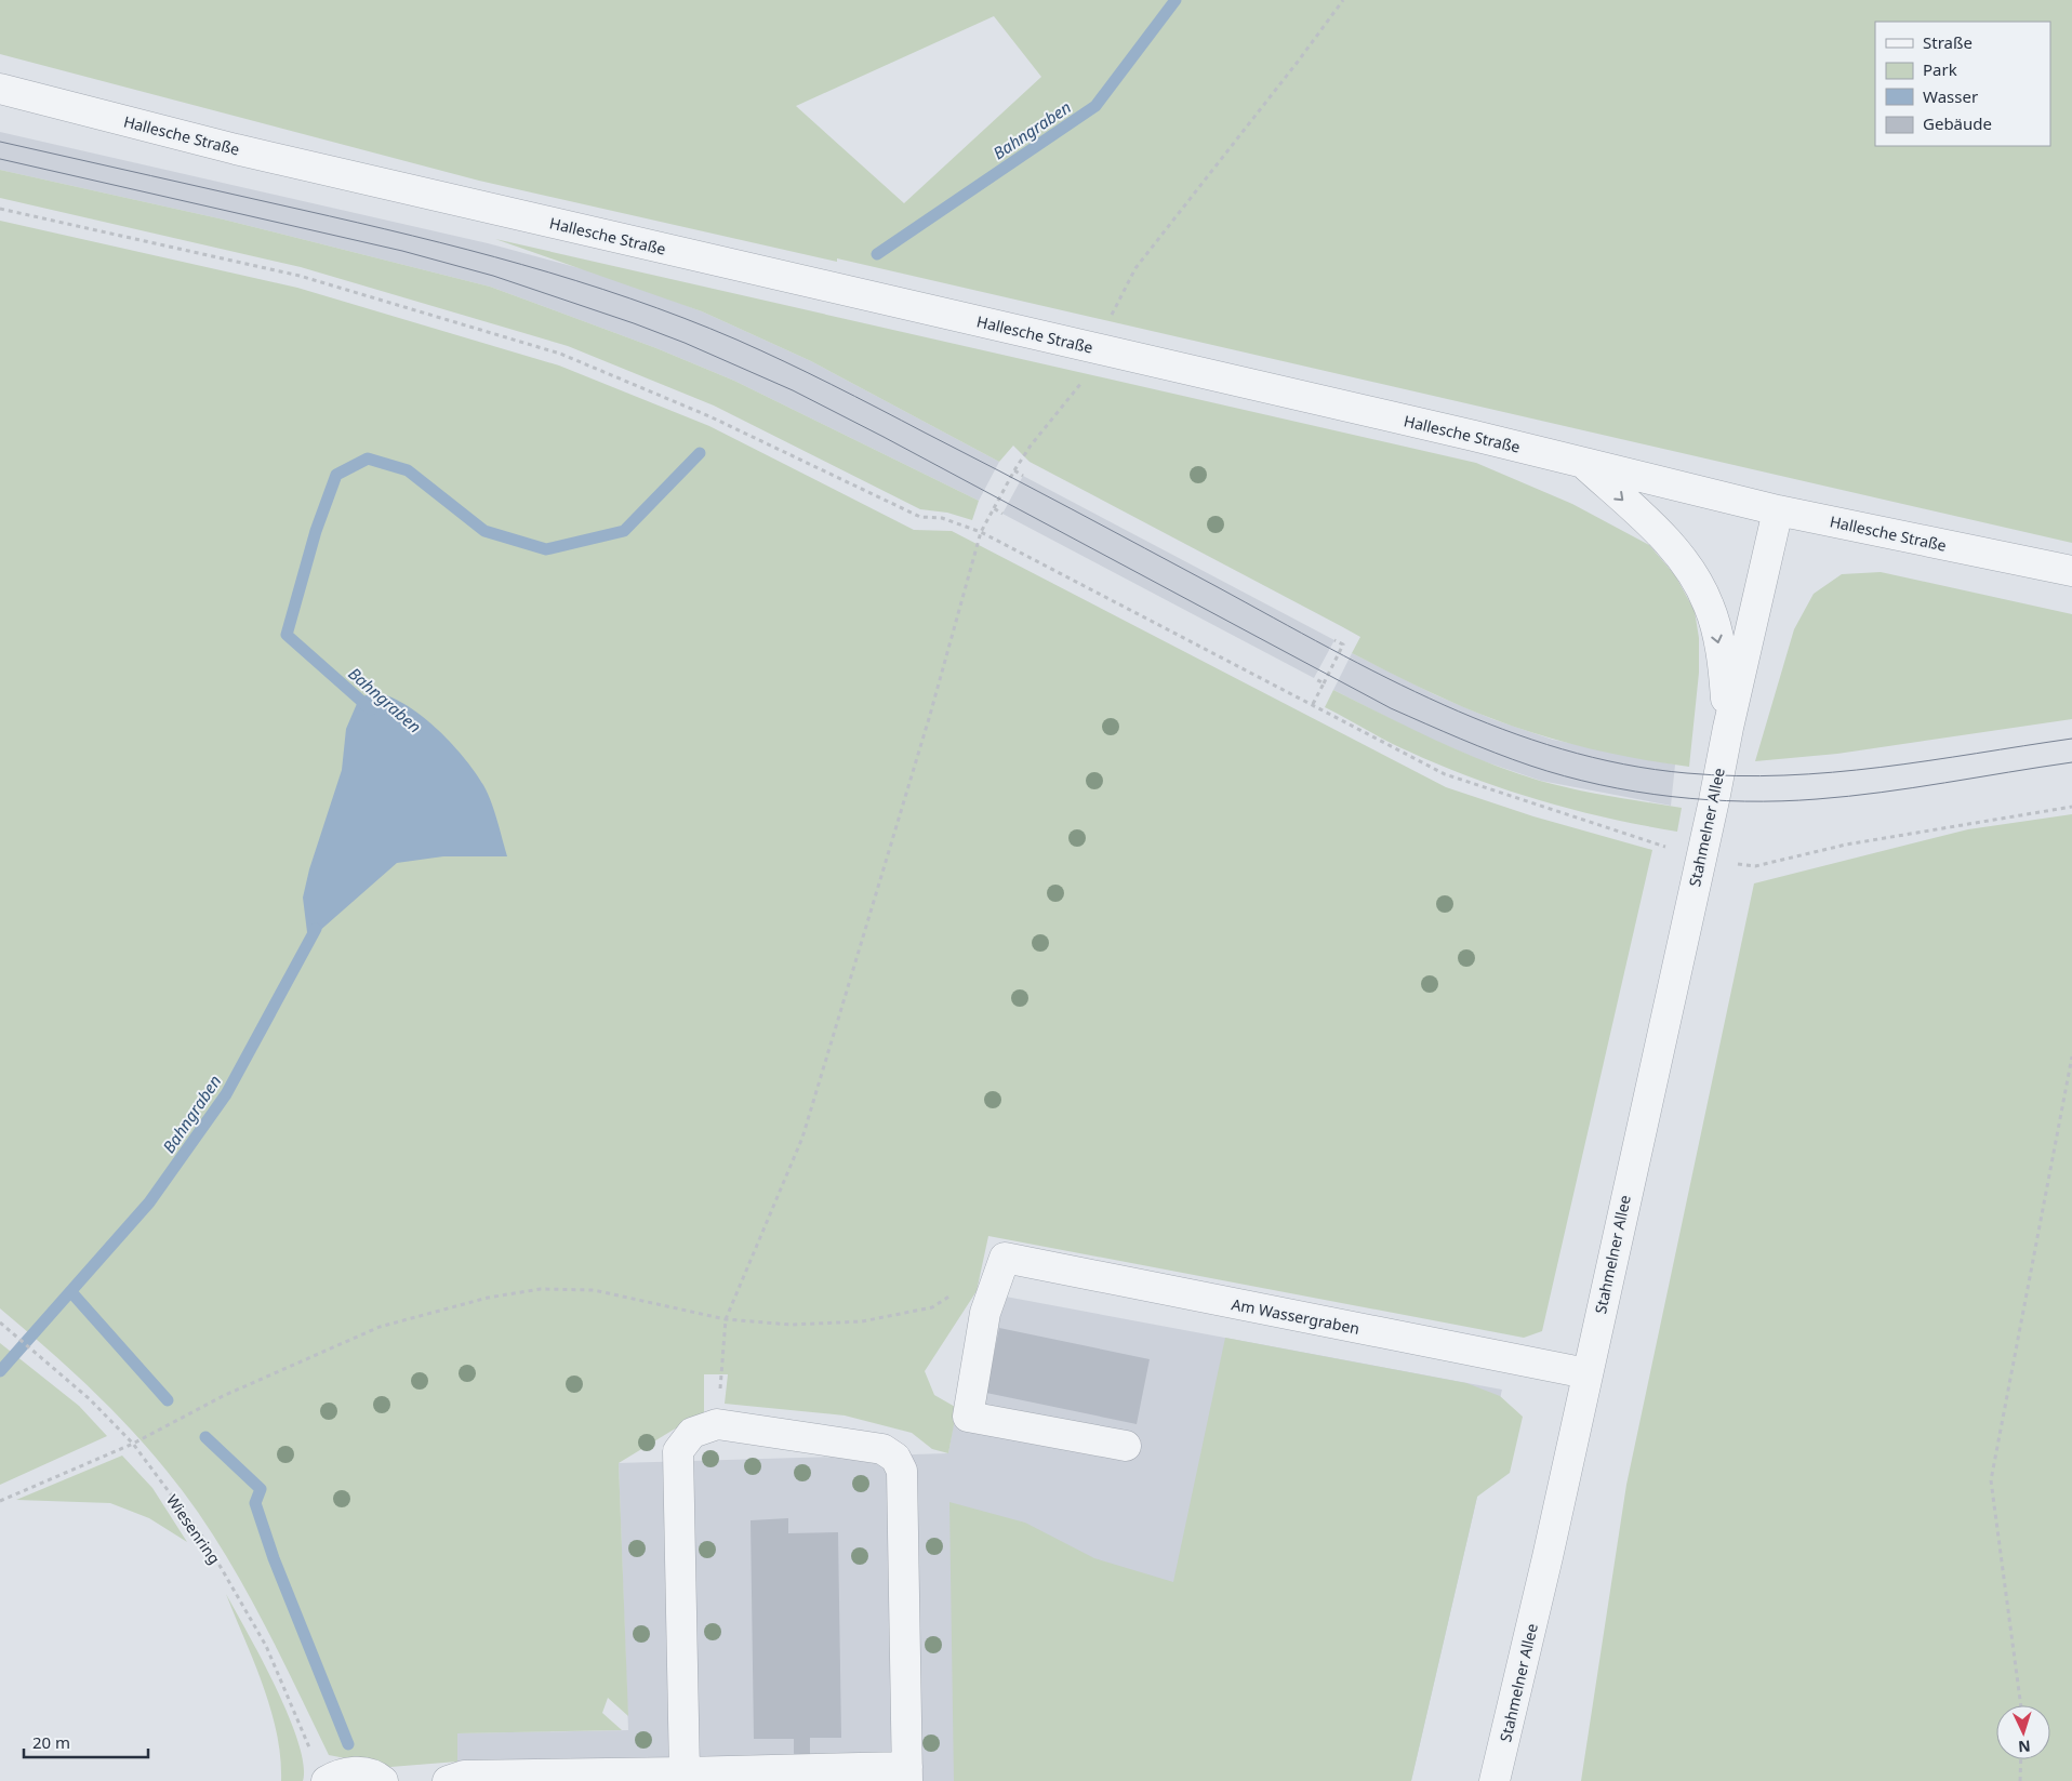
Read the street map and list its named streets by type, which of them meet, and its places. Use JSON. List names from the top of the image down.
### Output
{
  "streets": {
    "street": ["Hallesche Straße", "Stahmelner Allee", "Am Wassergraben"],
    "path": ["Wiesenring"]
  },
  "crossings": [
    ["Hallesche Straße", "Stahmelner Allee"],
    ["Stahmelner Allee", "Am Wassergraben"]
  ],
  "water": ["Bahngraben"],
  "legend": [
    "Straße",
    "Park",
    "Wasser",
    "Gebäude"
  ],
  "scale_bar": "20 m",
  "north": "bottom"
}
